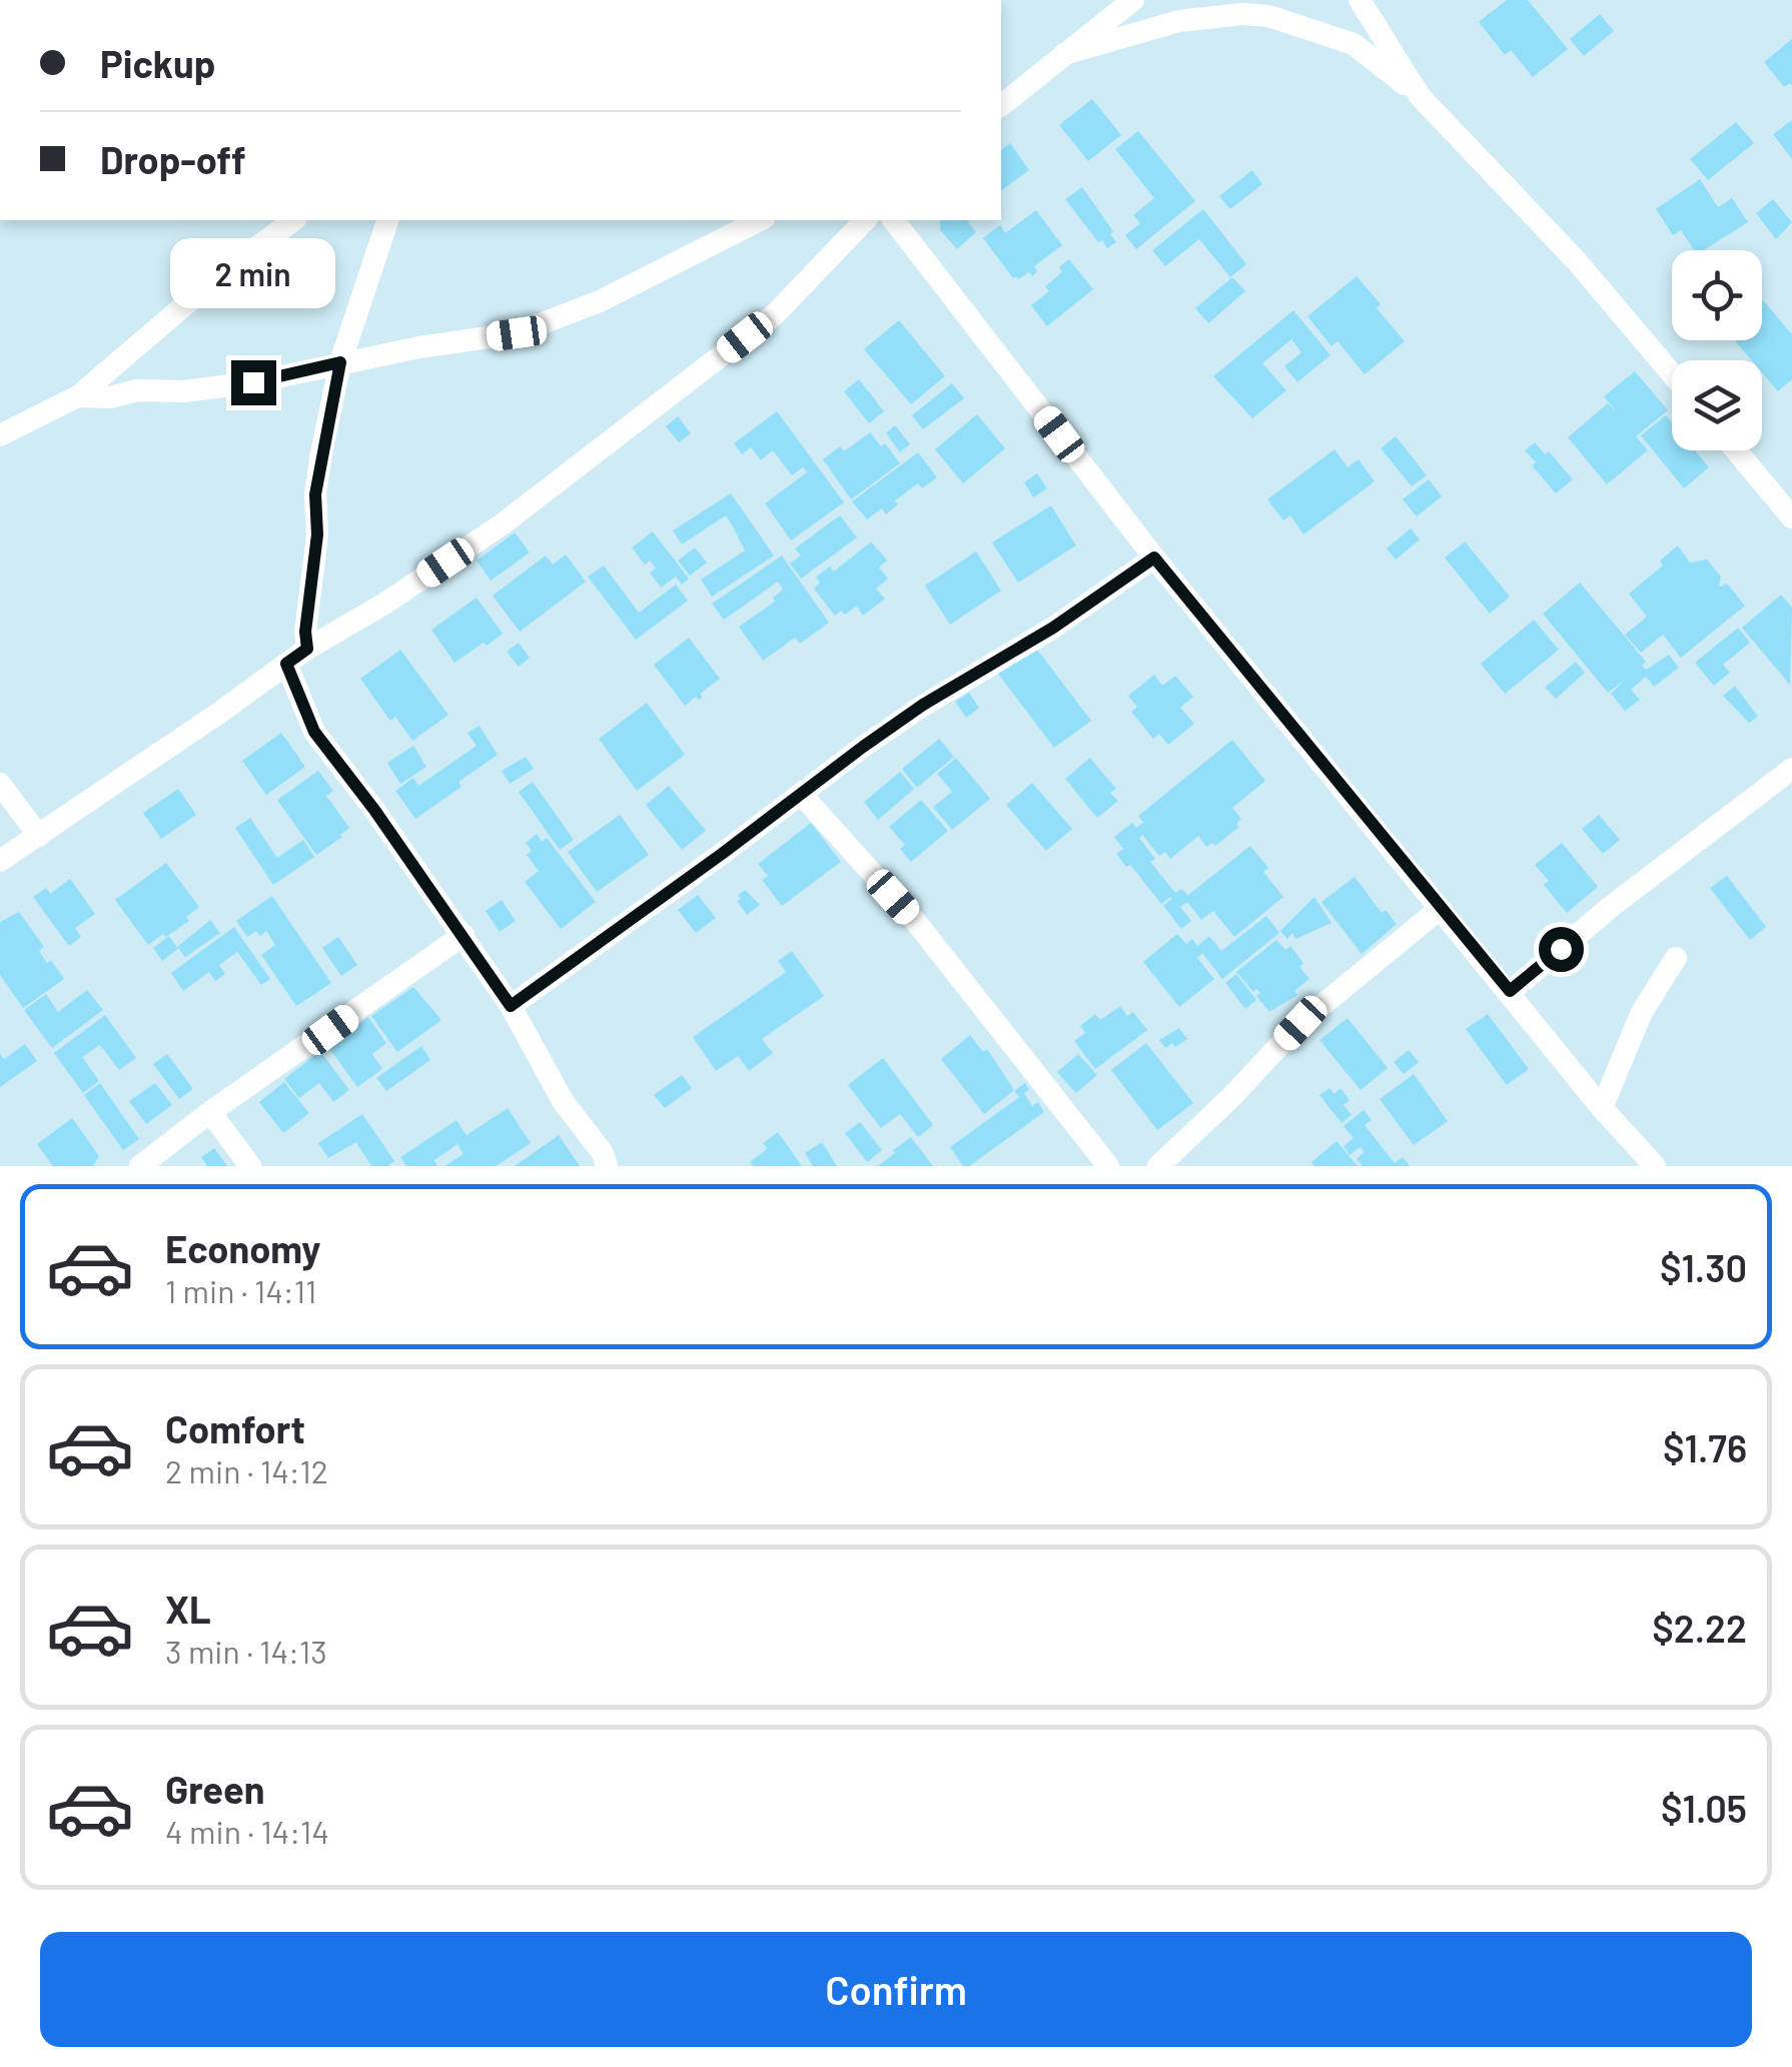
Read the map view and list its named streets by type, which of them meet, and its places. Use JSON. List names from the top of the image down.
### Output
{
  "page": {
    "banner": ["Pickup", "Drop-off"],
    "bubble": "2 min",
    "list": [
      {
        "name": "Economy",
        "note": "1 min · 14:11",
        "value": "$1.30"
      },
      {
        "name": "Comfort",
        "note": "2 min · 14:12",
        "value": "$1.76"
      },
      {
        "name": "XL",
        "note": "3 min · 14:13",
        "value": "$2.22"
      },
      {
        "name": "Green",
        "note": "4 min · 14:14",
        "value": "$1.05"
      }
    ],
    "buttons": "Confirm"
  }
}
